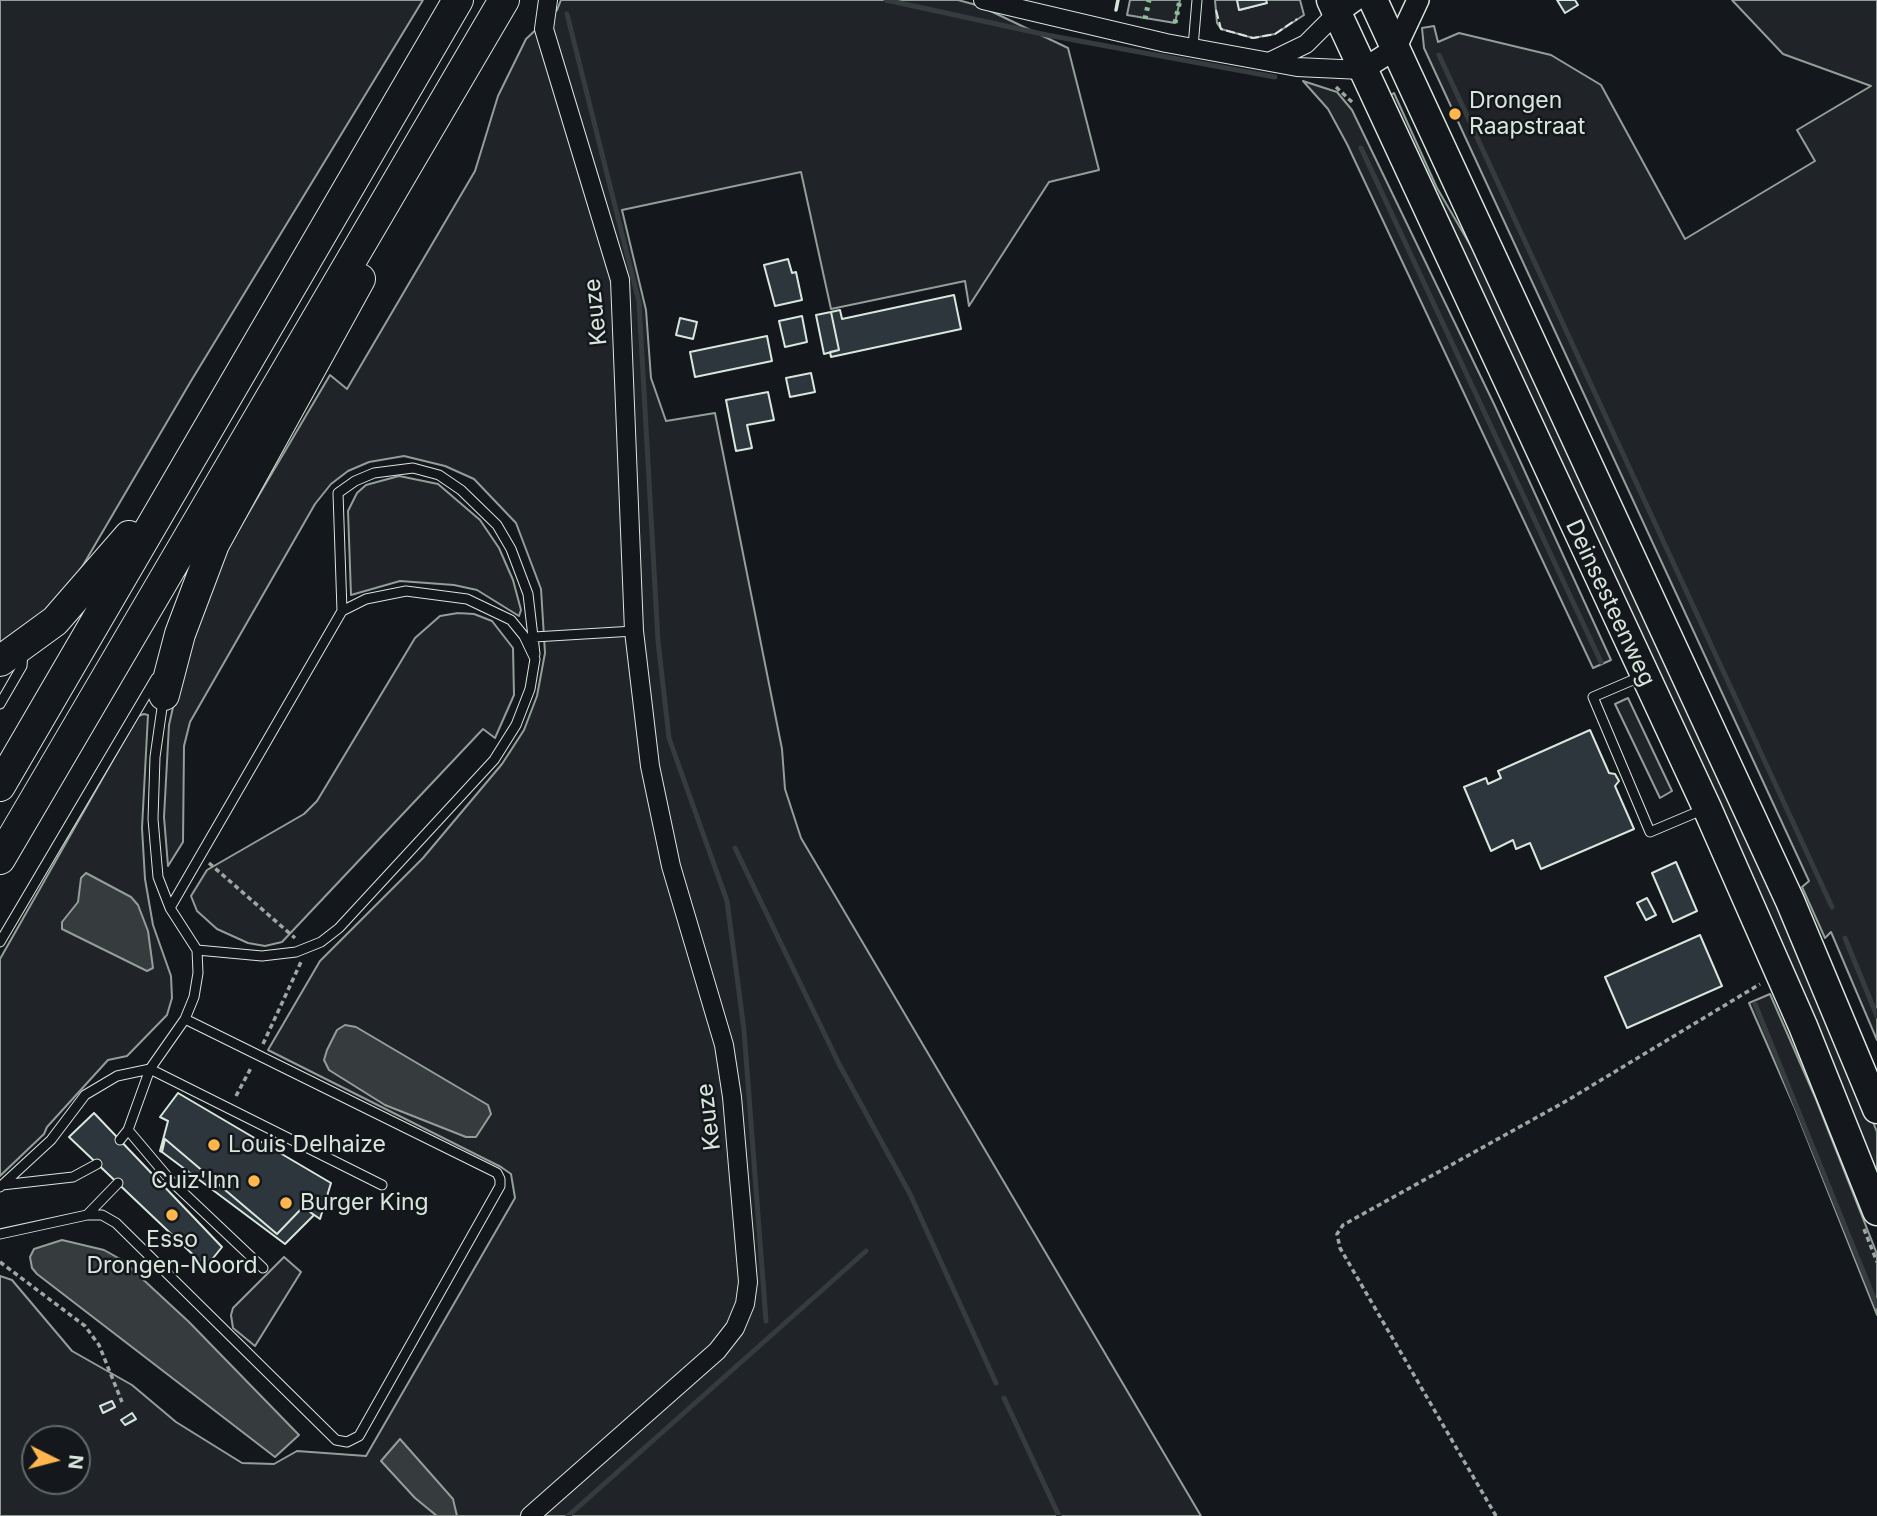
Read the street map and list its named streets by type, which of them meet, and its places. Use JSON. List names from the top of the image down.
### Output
{
  "streets": {
    "highway": ["Deinsesteenweg"],
    "street": ["Keuze"]
  },
  "places": [
    "Drongen Raapstraat",
    "Louis Delhaize",
    "Cuiz'Inn",
    "Burger King",
    "Esso Drongen-Noord"
  ],
  "north": "right"
}
